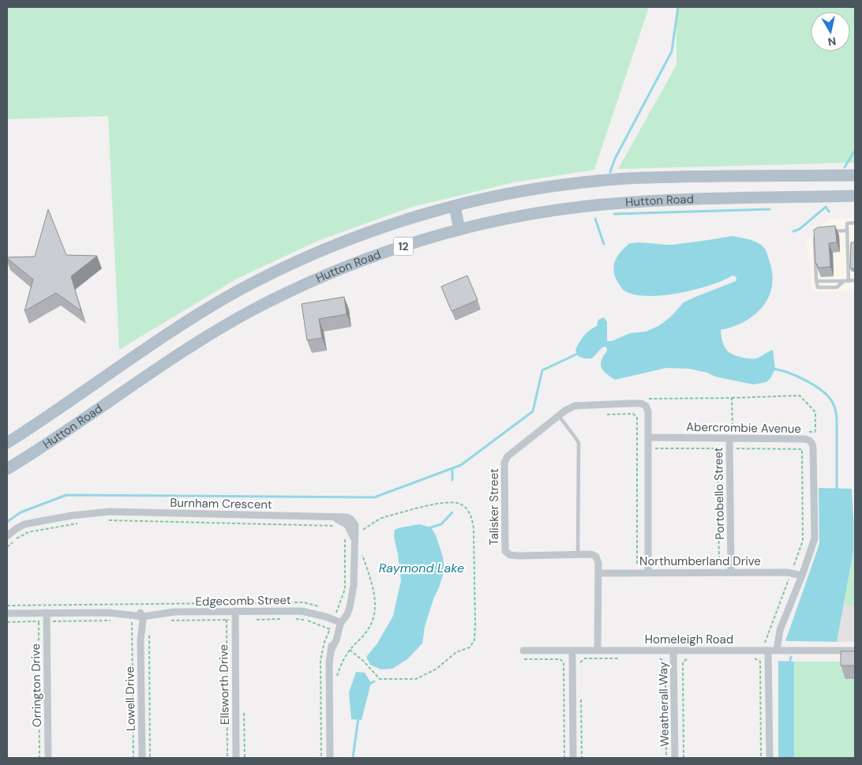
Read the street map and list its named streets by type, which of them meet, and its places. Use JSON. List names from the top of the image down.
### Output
{
  "streets": {
    "main road": ["Hutton Road", "12"],
    "street": [
      "Abercrombie Avenue",
      "Portobello Street",
      "Burnham Crescent",
      "Talisker Street",
      "Northumberland Drive",
      "Edgecomb Street",
      "Homeleigh Road",
      "Ellsworth Drive",
      "Orrington Drive",
      "Lowell Drive",
      "Weatherall Way"
    ]
  },
  "crossings": [
    ["Abercrombie Avenue", "Portobello Street"],
    ["Abercrombie Avenue", "Talisker Street"],
    ["Abercrombie Avenue", "Northumberland Drive"],
    ["Abercrombie Avenue", "Homeleigh Road"],
    ["Portobello Street", "Northumberland Drive"],
    ["Burnham Crescent", "Edgecomb Street"],
    ["Talisker Street", "Northumberland Drive"],
    ["Talisker Street", "Homeleigh Road"],
    ["Edgecomb Street", "Ellsworth Drive"],
    ["Edgecomb Street", "Orrington Drive"],
    ["Edgecomb Street", "Lowell Drive"],
    ["Homeleigh Road", "Weatherall Way"]
  ],
  "water": ["Raymond Lake"],
  "north": "bottom"
}
